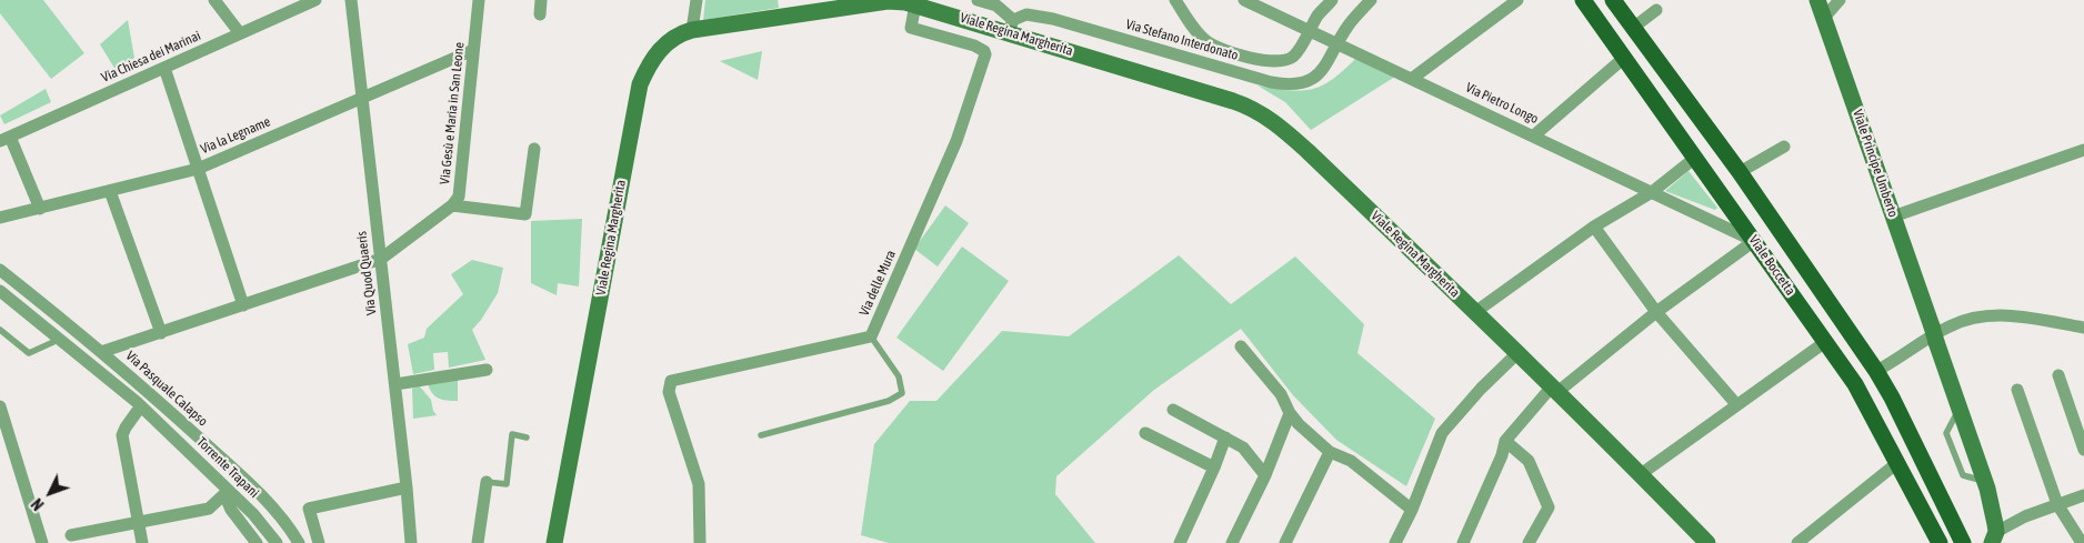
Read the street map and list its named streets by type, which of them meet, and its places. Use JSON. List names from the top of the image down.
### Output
{
  "streets": {
    "main road": ["Viale Regina Margherita", "Viale Principe Umberto", "Viale Boccetta"],
    "street": [
      "Via Stefano Interdonato",
      "Via Chiesa dei Marinai",
      "Via Pietro Longo",
      "Via Gesù e Maria in San Leone",
      "Via la Legname",
      "Via Quod Quaeris",
      "Via delle Mura",
      "Via Pasquale Calapso",
      "Torrente Trapani"
    ]
  },
  "crossings": [
    ["Viale Regina Margherita", "Via Stefano Interdonato"],
    ["Viale Regina Margherita", "Via delle Mura"],
    ["Via Stefano Interdonato", "Via Pietro Longo"],
    ["Via Pietro Longo", "Viale Boccetta"],
    ["Via Gesù e Maria in San Leone", "Via la Legname"],
    ["Via Gesù e Maria in San Leone", "Via Quod Quaeris"],
    ["Via Gesù e Maria in San Leone", "Via Pasquale Calapso"],
    ["Via la Legname", "Via Quod Quaeris"]
  ],
  "north": "bottom left"
}
